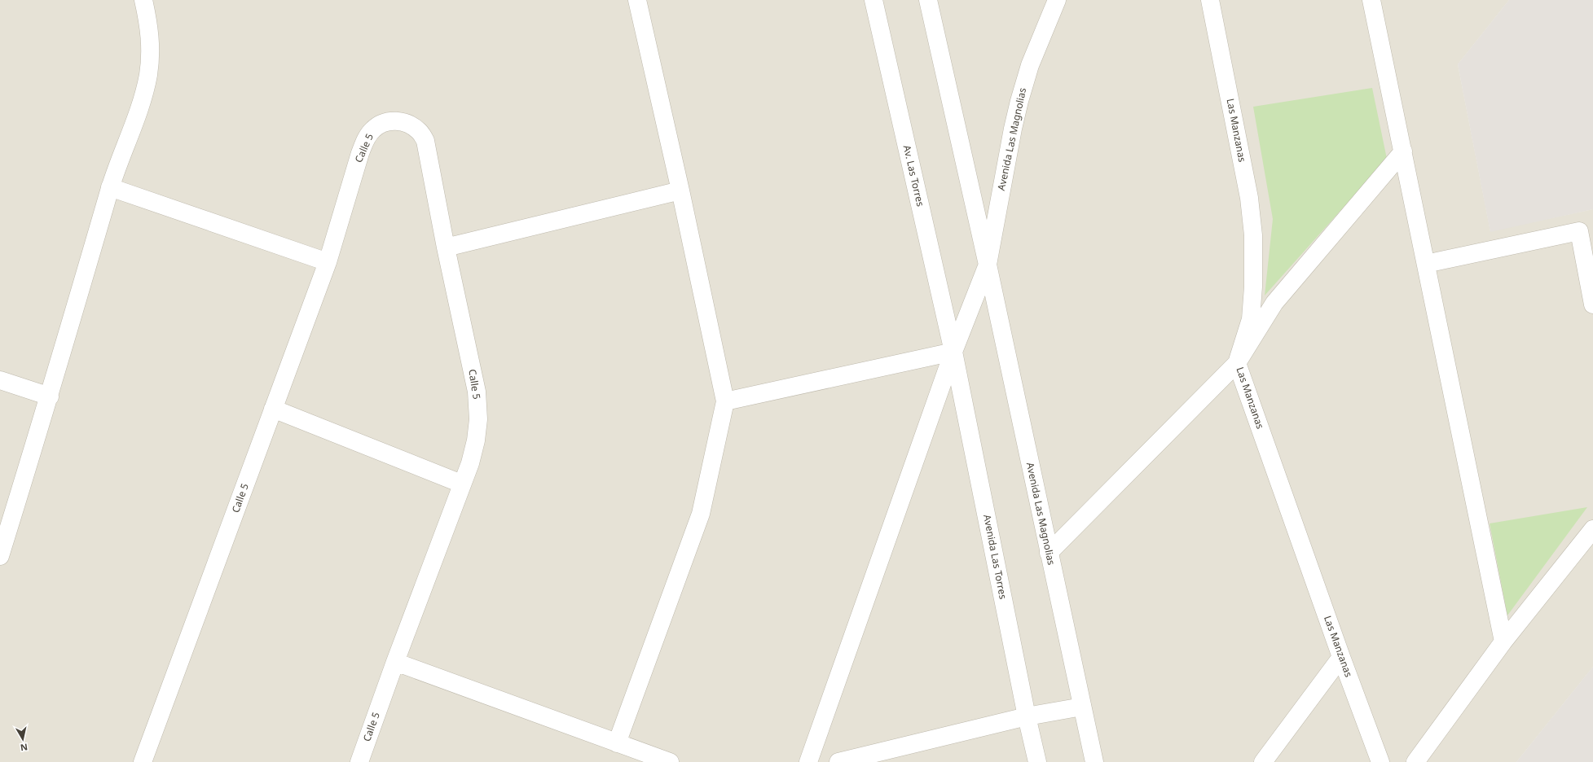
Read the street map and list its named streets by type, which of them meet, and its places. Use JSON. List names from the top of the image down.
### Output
{
  "streets": {
    "street": [
      "Las Manzanas",
      "Avenida Las Magnolias",
      "Calle 5",
      "Av. Las Torres",
      "Avenida Las Torres"
    ]
  },
  "crossings": [
    ["Avenida Las Magnolias", "Av. Las Torres"],
    ["Avenida Las Magnolias", "Avenida Las Torres"],
    ["Av. Las Torres", "Avenida Las Torres"]
  ],
  "north": "bottom"
}
